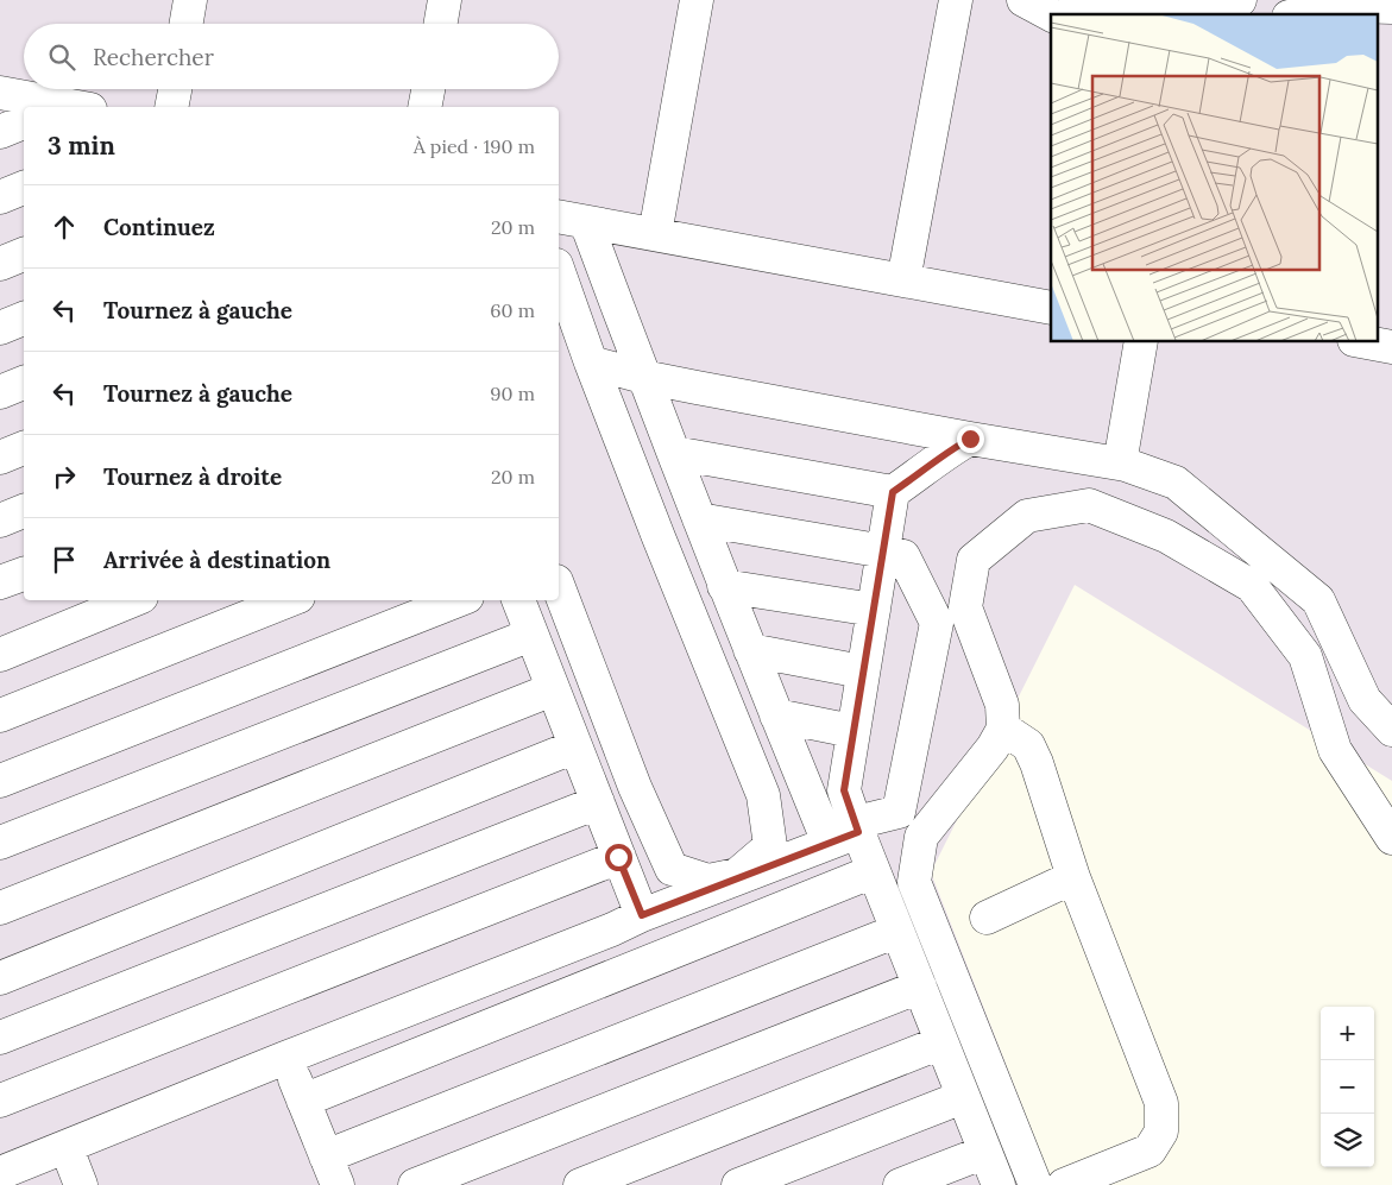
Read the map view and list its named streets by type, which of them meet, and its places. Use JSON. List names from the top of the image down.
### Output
{
  "page": {
    "search": "Rechercher",
    "heading": ["3 min", "À pied · 190 m"],
    "list": [
      ["Continuez", "20 m"],
      ["Tournez à gauche", "60 m"],
      ["Tournez à gauche", "90 m"],
      ["Tournez à droite", "20 m"],
      "Arrivée à destination"
    ],
    "map_buttons": ["+", "−"]
  }
}
